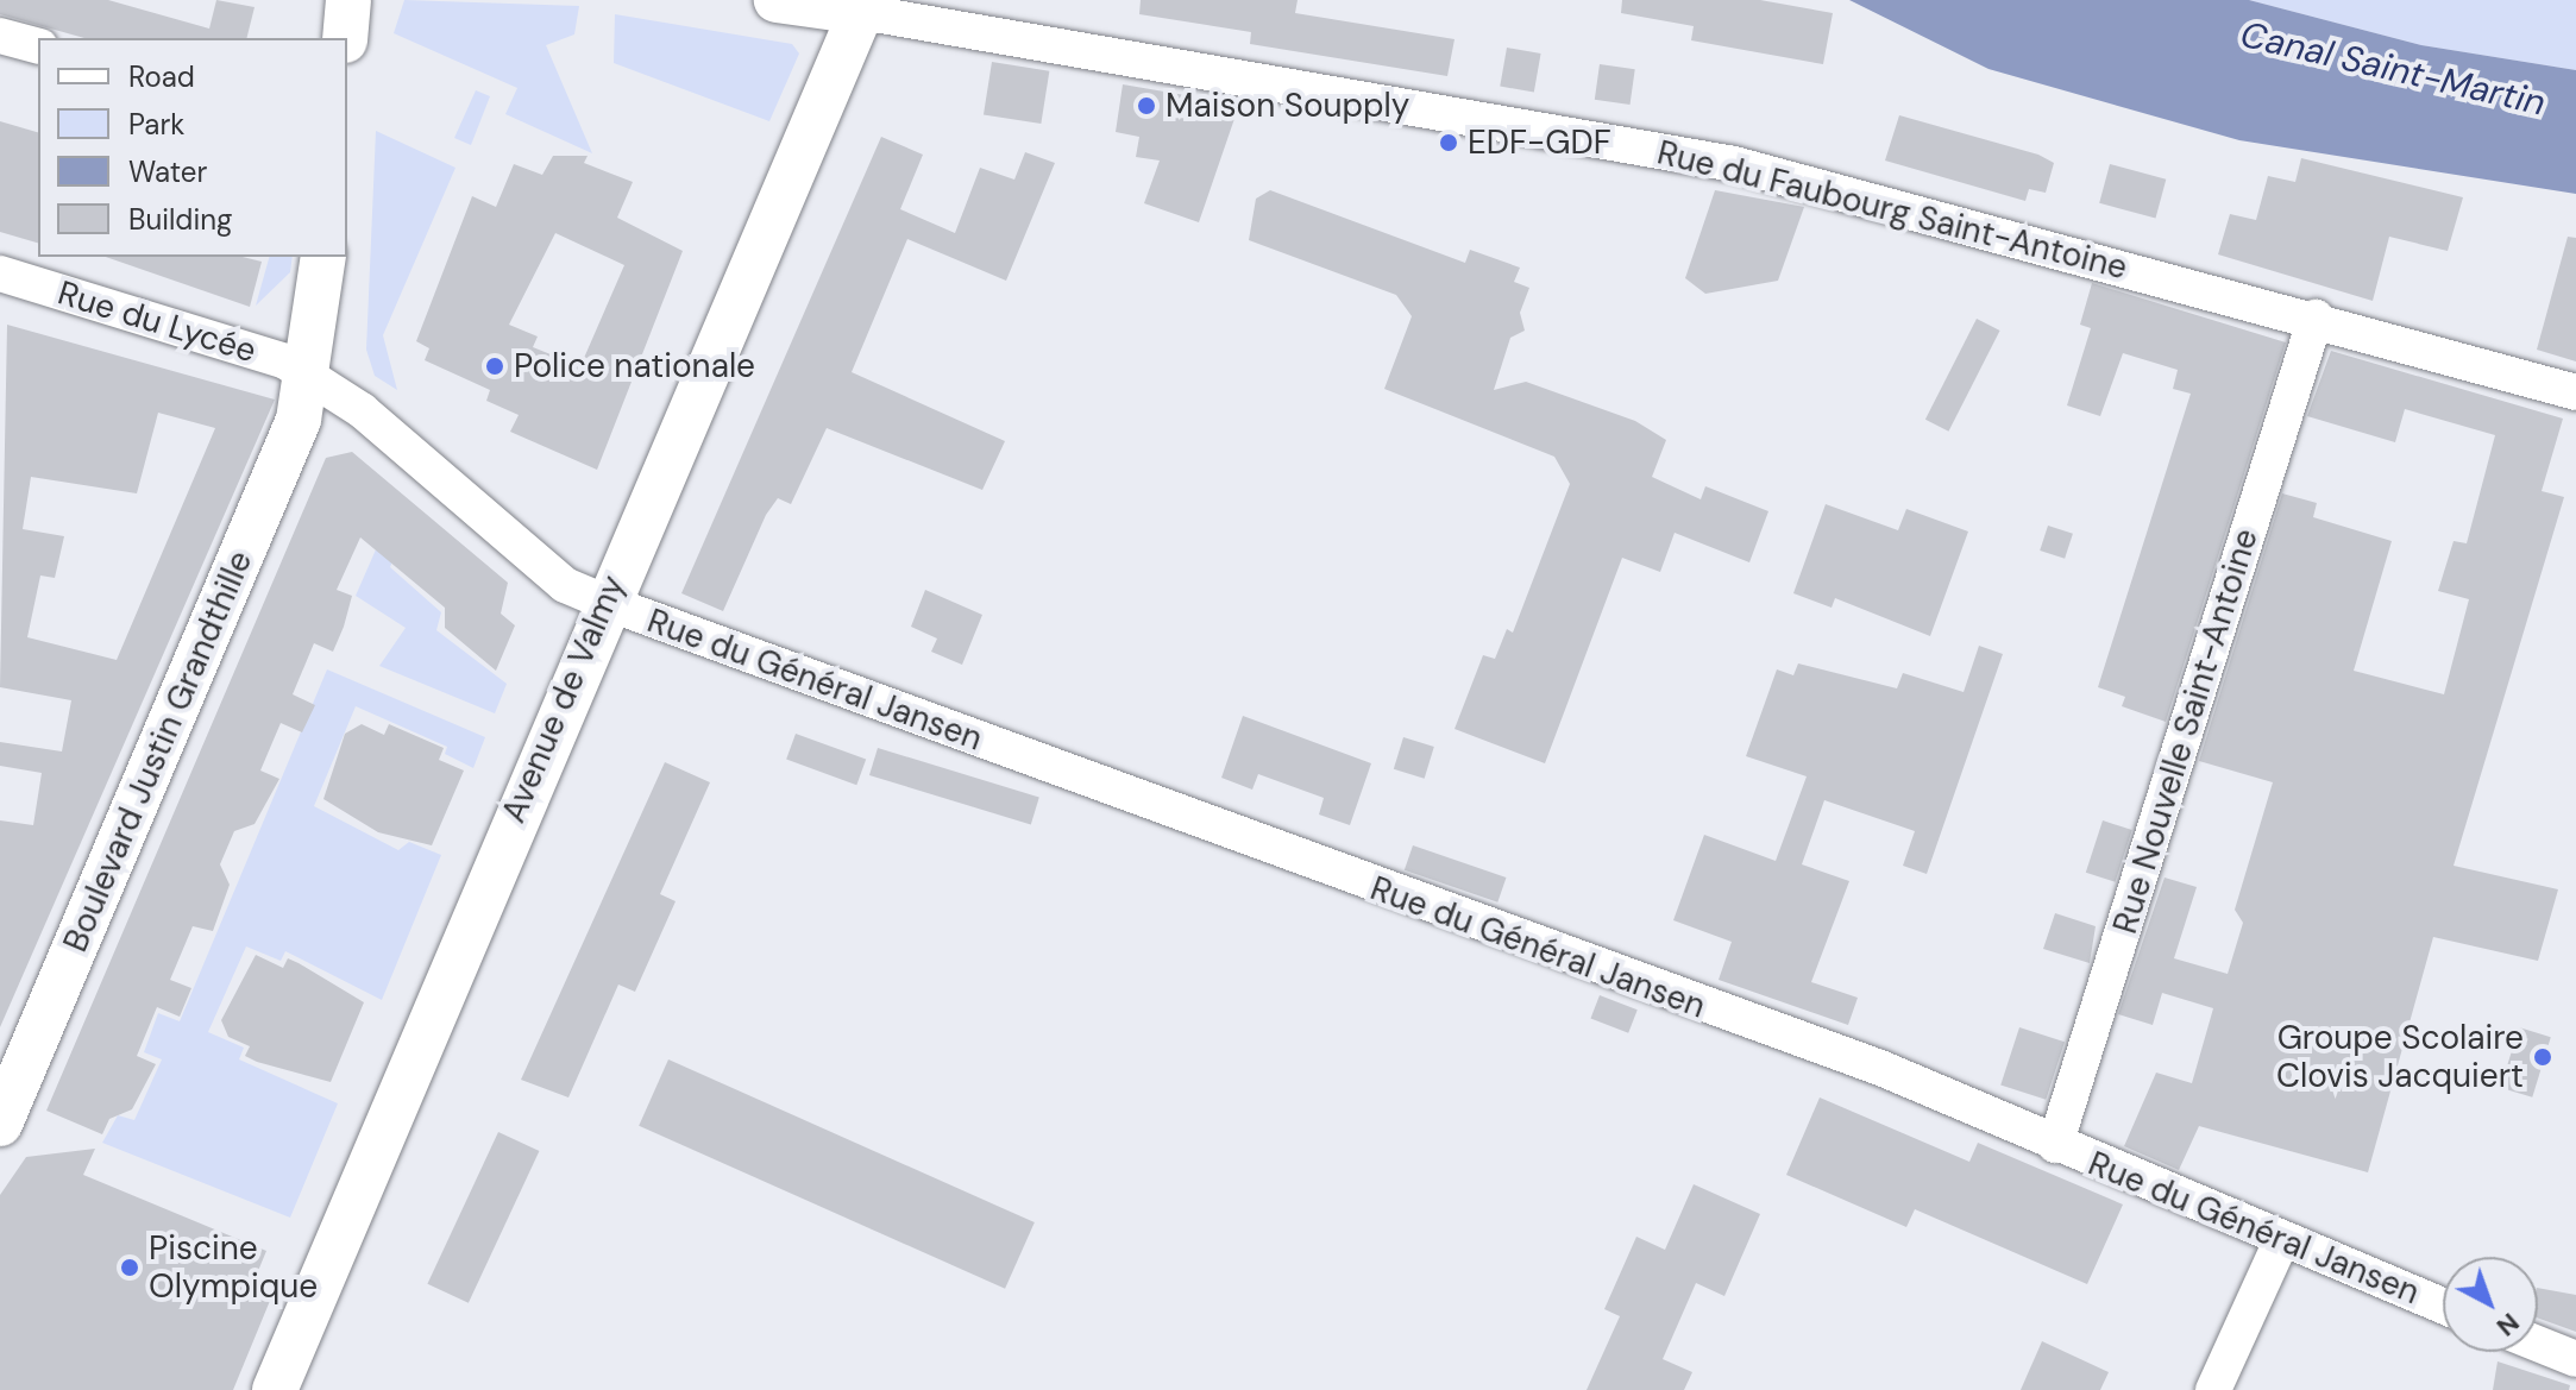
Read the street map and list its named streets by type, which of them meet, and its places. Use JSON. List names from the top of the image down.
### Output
{
  "streets": {
    "main road": ["Avenue de Valmy", "Boulevard Justin Grandthille"],
    "street": [
      "Rue du Faubourg Saint-Antoine",
      "Rue du Lycée",
      "Rue du Général Jansen",
      "Rue Nouvelle Saint-Antoine"
    ]
  },
  "crossings": [
    ["Rue du Faubourg Saint-Antoine", "Avenue de Valmy"],
    ["Rue du Faubourg Saint-Antoine", "Rue Nouvelle Saint-Antoine"],
    ["Rue du Lycée", "Rue du Général Jansen"],
    ["Rue du Lycée", "Boulevard Justin Grandthille"],
    ["Rue du Général Jansen", "Avenue de Valmy"],
    ["Rue du Général Jansen", "Rue Nouvelle Saint-Antoine"],
    ["Rue du Général Jansen", "Boulevard Justin Grandthille"]
  ],
  "water": ["Canal Saint-Martin"],
  "places": [
    "Maison Soupply",
    "EDF-GDF",
    "Police nationale",
    "Groupe Scolaire Clovis Jacquiert",
    "Piscine Olympique"
  ],
  "legend": [
    "Road",
    "Park",
    "Water",
    "Building"
  ],
  "north": "bottom right"
}
